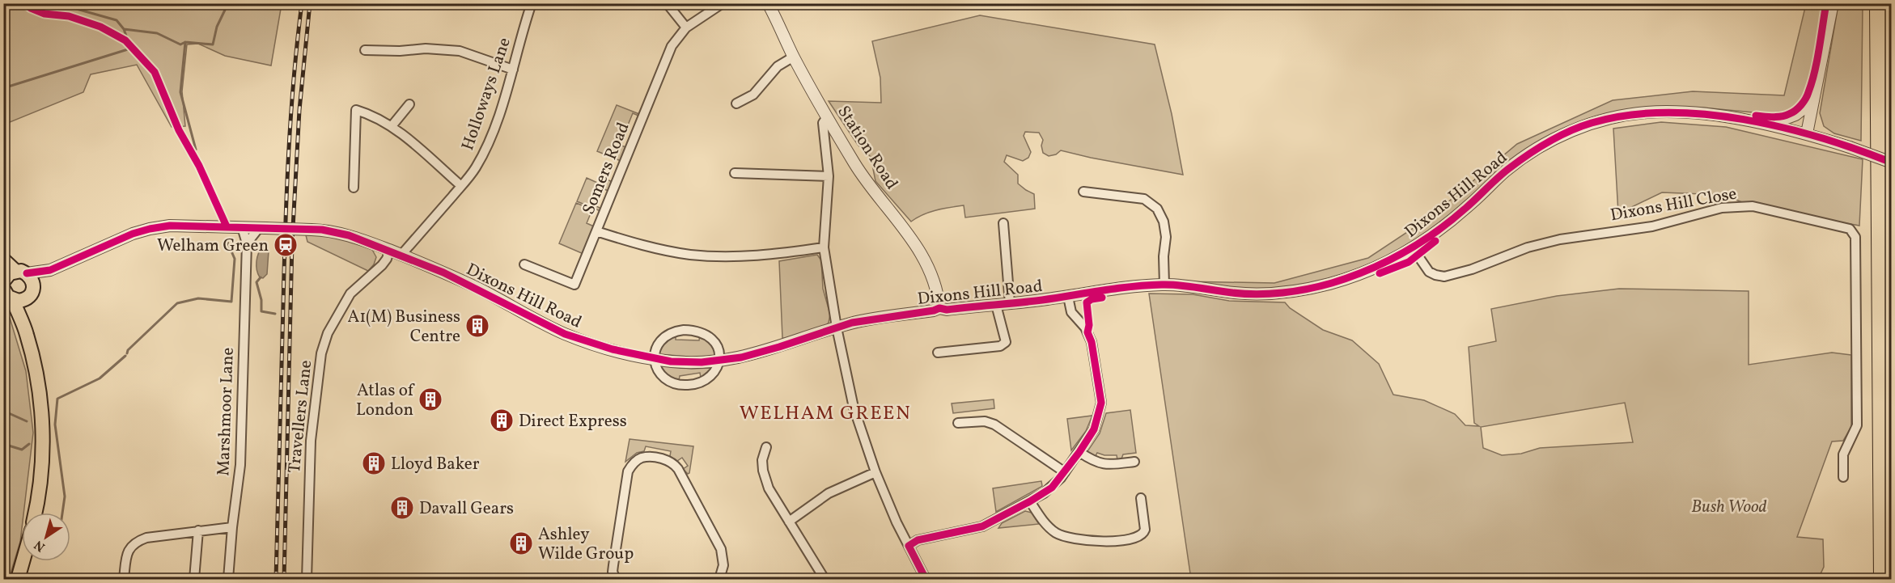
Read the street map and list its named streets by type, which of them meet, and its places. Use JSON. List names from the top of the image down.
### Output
{
  "streets": {
    "street": [
      "Holloways Lane",
      "Station Road",
      "Somers Road",
      "Dixons Hill Road",
      "Dixons Hill Close",
      "Marshmoor Lane",
      "Travellers Lane"
    ]
  },
  "crossings": [
    ["Holloways Lane", "Dixons Hill Road"],
    ["Station Road", "Dixons Hill Road"],
    ["Dixons Hill Road", "Dixons Hill Close"],
    ["Dixons Hill Road", "Marshmoor Lane"],
    ["Dixons Hill Road", "Travellers Lane"]
  ],
  "districts": ["WELHAM GREEN"],
  "parks": ["Bush Wood"],
  "places": {
    "station": ["Welham Green"],
    "building": [
      "A1(M) Business Centre",
      "Atlas of London",
      "Direct Express",
      "Lloyd Baker",
      "Davall Gears",
      "Ashley Wilde Group"
    ]
  },
  "north": "bottom left"
}
